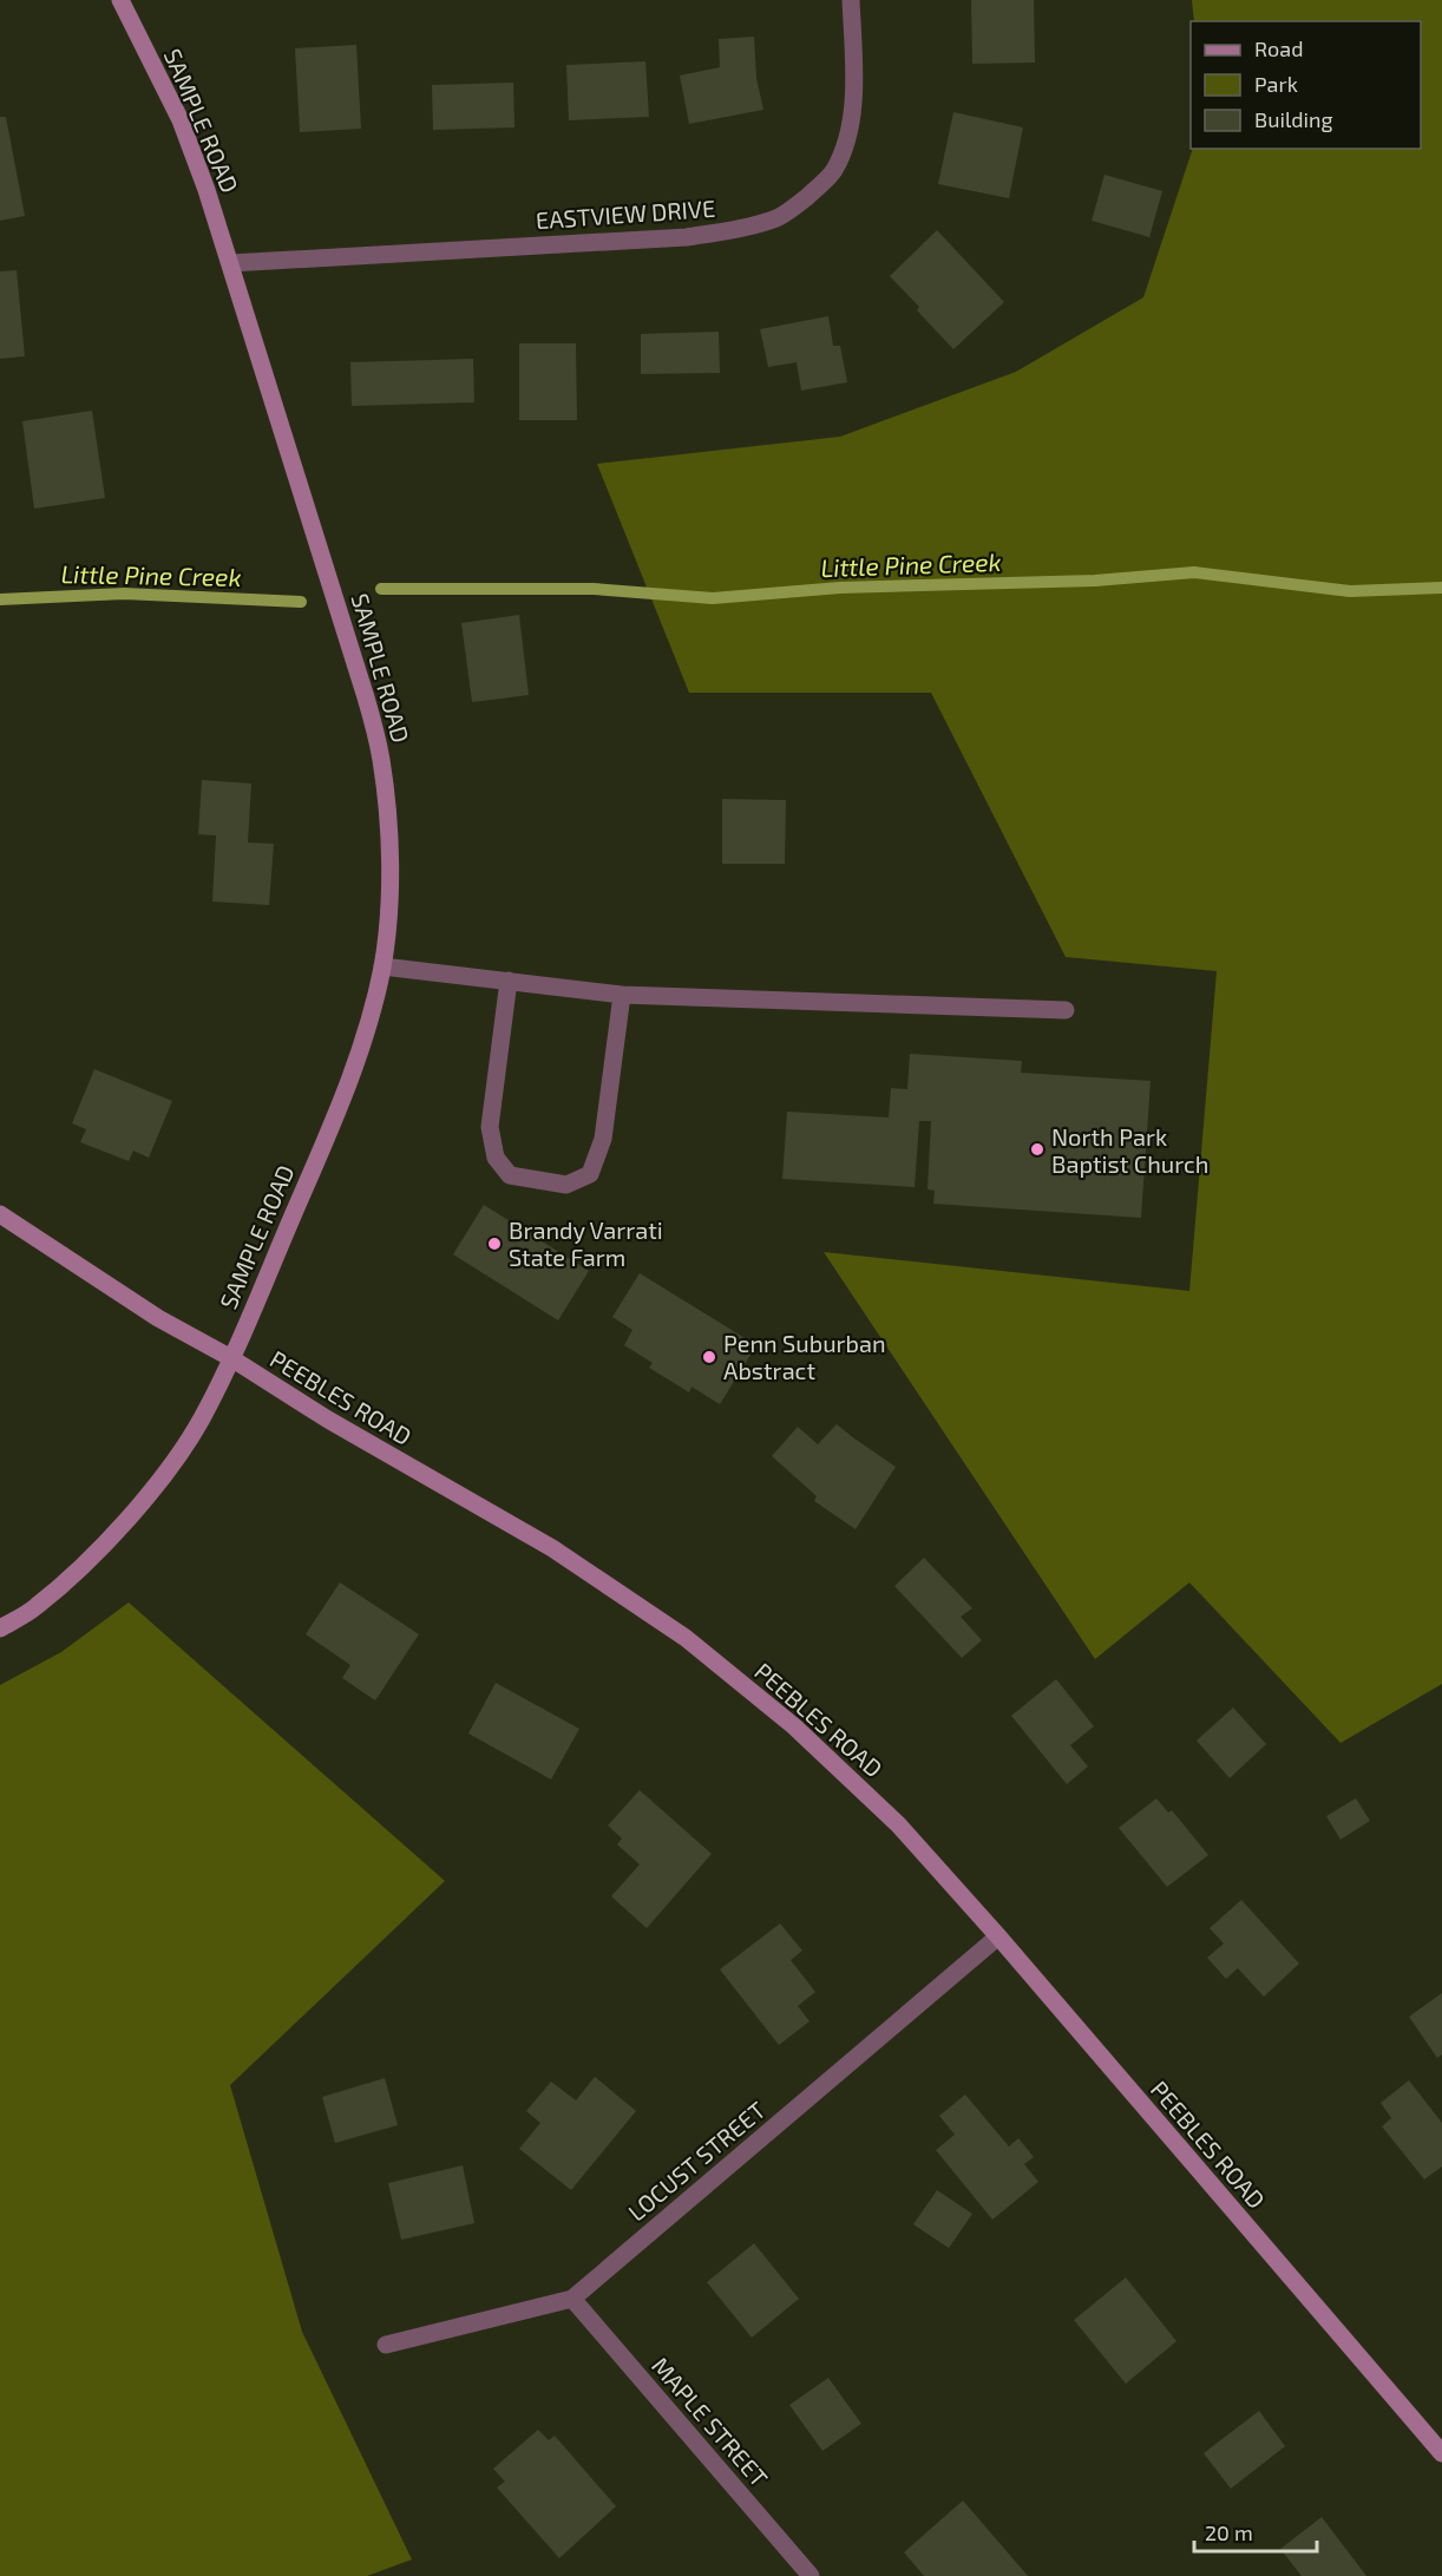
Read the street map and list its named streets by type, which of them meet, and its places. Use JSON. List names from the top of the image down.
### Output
{
  "streets": {
    "street": [
      "SAMPLE ROAD",
      "EASTVIEW DRIVE",
      "PEEBLES ROAD",
      "LOCUST STREET",
      "MAPLE STREET"
    ]
  },
  "crossings": [
    ["SAMPLE ROAD", "EASTVIEW DRIVE"],
    ["SAMPLE ROAD", "PEEBLES ROAD"],
    ["PEEBLES ROAD", "LOCUST STREET"],
    ["LOCUST STREET", "MAPLE STREET"]
  ],
  "water": ["Little Pine Creek"],
  "places": ["North Park Baptist Church", "Brandy Varrati State Farm", "Penn Suburban Abstract"],
  "legend": ["Road", "Park", "Building"],
  "scale_bar": "20 m"
}
